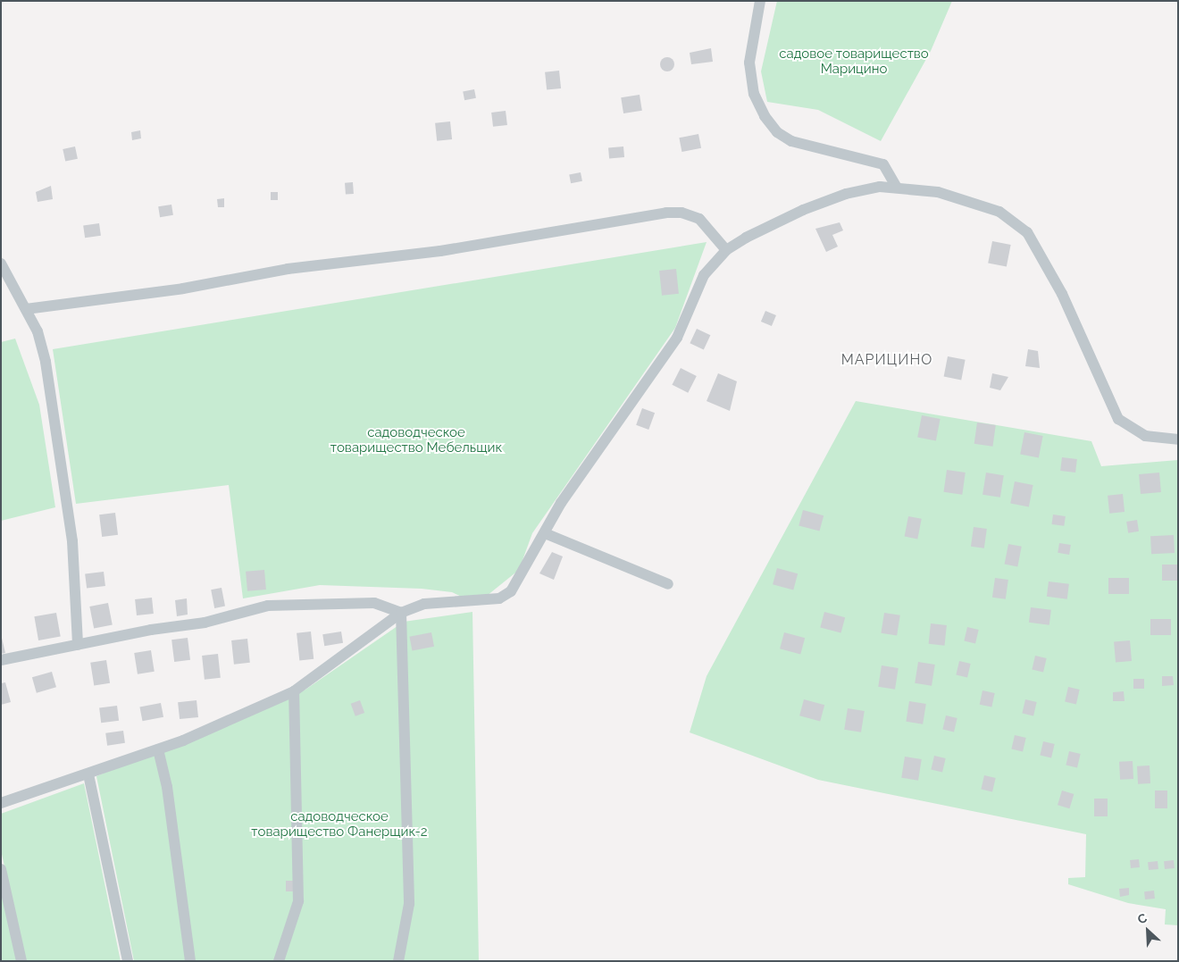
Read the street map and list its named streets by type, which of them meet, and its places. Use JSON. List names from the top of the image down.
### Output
{
  "districts": ["МАРИЦИНО"],
  "parks": ["садовое товарищество Марицино", "садоводческое товарищество Мебельщик", "садоводческое товарищество Фанерщик-2"],
  "north": "top left"
}
